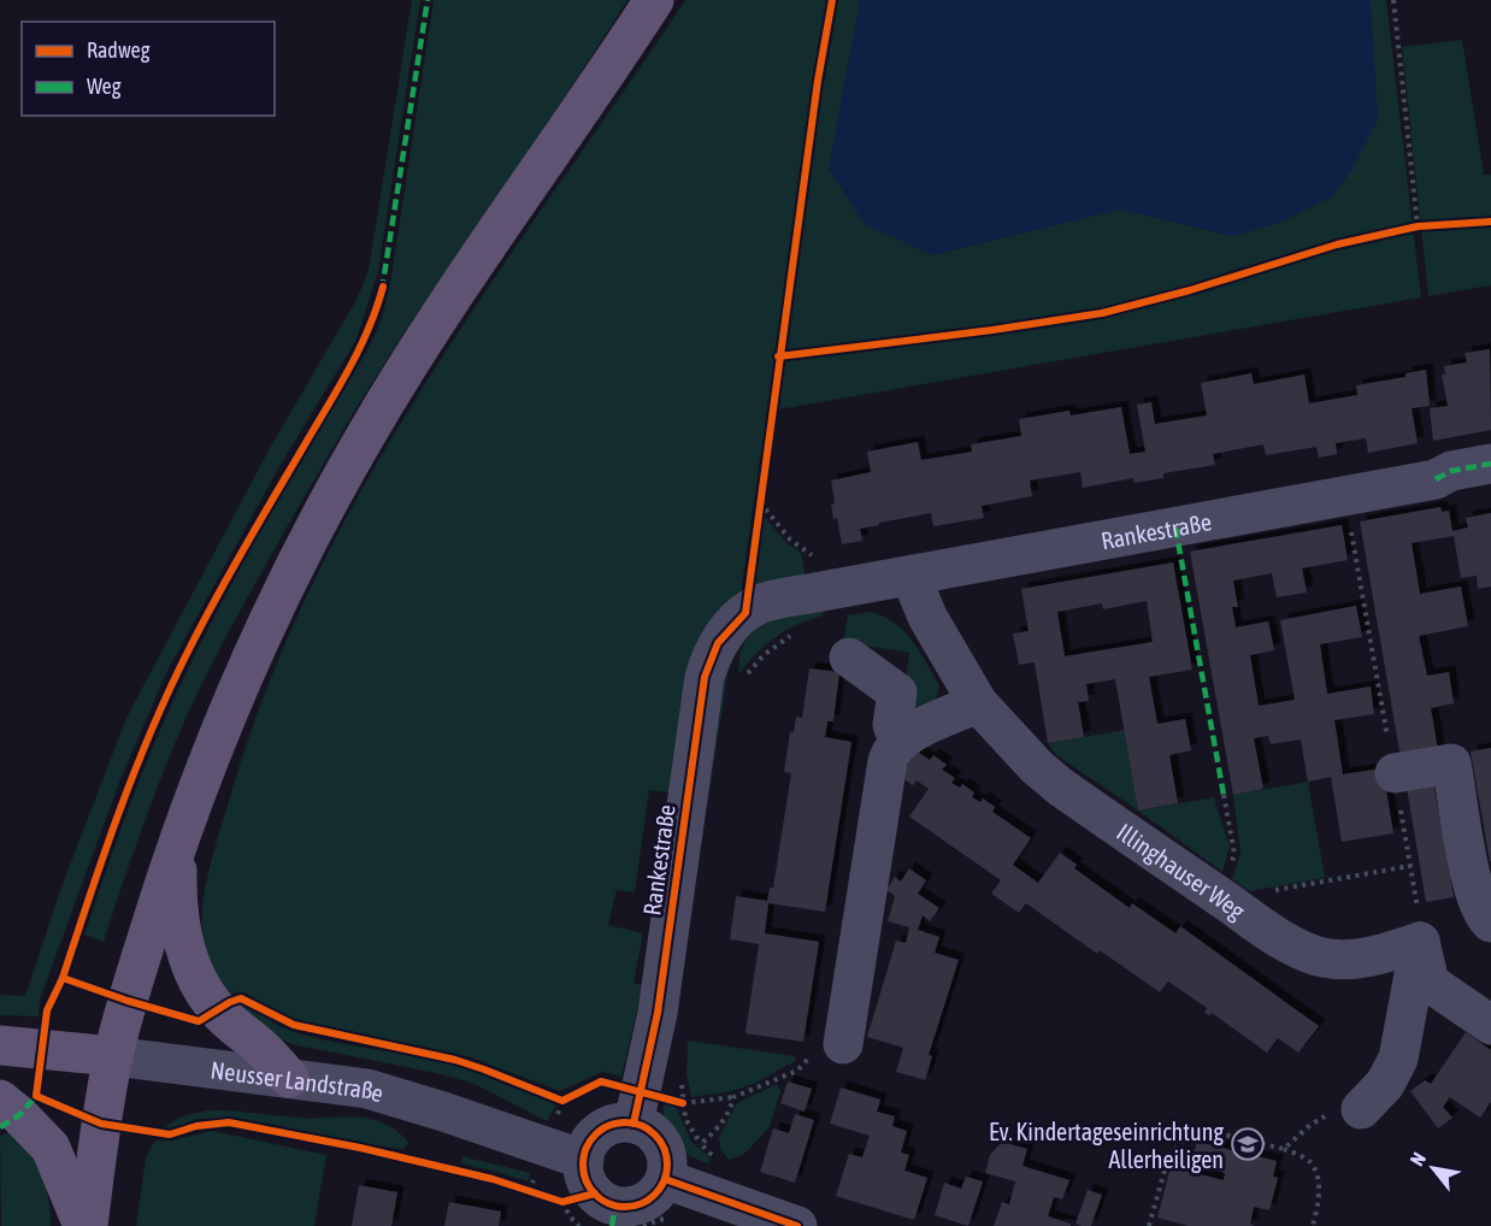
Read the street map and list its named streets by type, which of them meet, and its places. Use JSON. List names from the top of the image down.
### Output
{
  "streets": {
    "main road": ["Neusser Landstraße"],
    "street": ["Rankestraße", "Illinghauser Weg"]
  },
  "crossings": [
    ["Rankestraße", "Illinghauser Weg"],
    ["Rankestraße", "Neusser Landstraße"]
  ],
  "places": {
    "school or university": ["Ev. Kindertageseinrichtung Allerheiligen"]
  },
  "legend": ["Radweg", "Weg"],
  "north": "top left"
}
